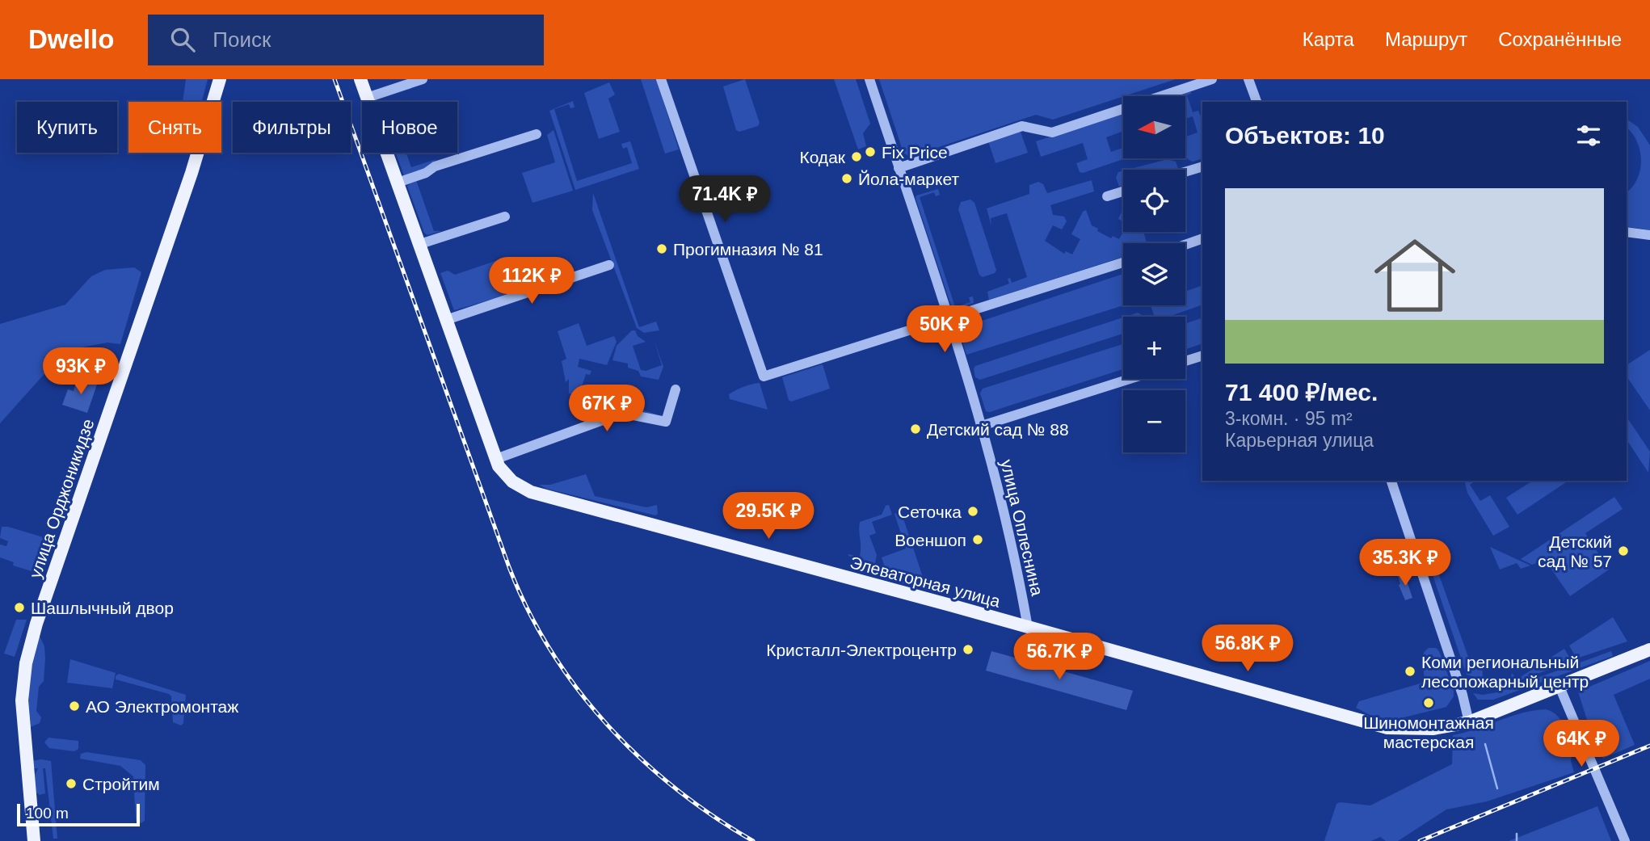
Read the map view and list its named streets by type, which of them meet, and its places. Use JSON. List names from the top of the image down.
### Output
{
  "streets": {
    "main road": ["улица Орджоникидзе", "Элеваторная улица"],
    "street": ["улица Оплеснина"]
  },
  "crossings": [
    ["улица Оплеснина", "Элеваторная улица"]
  ],
  "places": [
    "Fix Price",
    "Кодак",
    "Йола-маркет",
    "Прогимназия № 81",
    "Детский сад № 88",
    "Сеточка",
    "Военшоп",
    "Детский сад № 57",
    "Шашлычный двор",
    "Кристалл-Электроцентр",
    "Коми региональный лесопожарный центр",
    "Шиномонтажная мастерская",
    "АО Электромонтаж",
    "Стройтим"
  ],
  "scale_bar": "100 m",
  "north": "left",
  "page": {
    "header": "Dwello",
    "search": "Поиск",
    "nav": ["Карта", "Маршрут", "Сохранённые"],
    "map_buttons": ["+", "−"],
    "chip": [
      "Купить",
      "Снять",
      "Фильтры",
      "Новое"
    ],
    "heading": "Объектов: 10",
    "list": [
      {
        "name": "71 400 ₽/мес.",
        "note": "3-комн. · 95 m² · Карьерная улица"
      }
    ],
    "price": [
      "71.4K ₽",
      "112K ₽",
      "50K ₽",
      "93K ₽",
      "67K ₽",
      "29.5K ₽",
      "35.3K ₽",
      "56.8K ₽",
      "56.7K ₽",
      "64K ₽"
    ],
    "scale": "100 m"
  }
}
